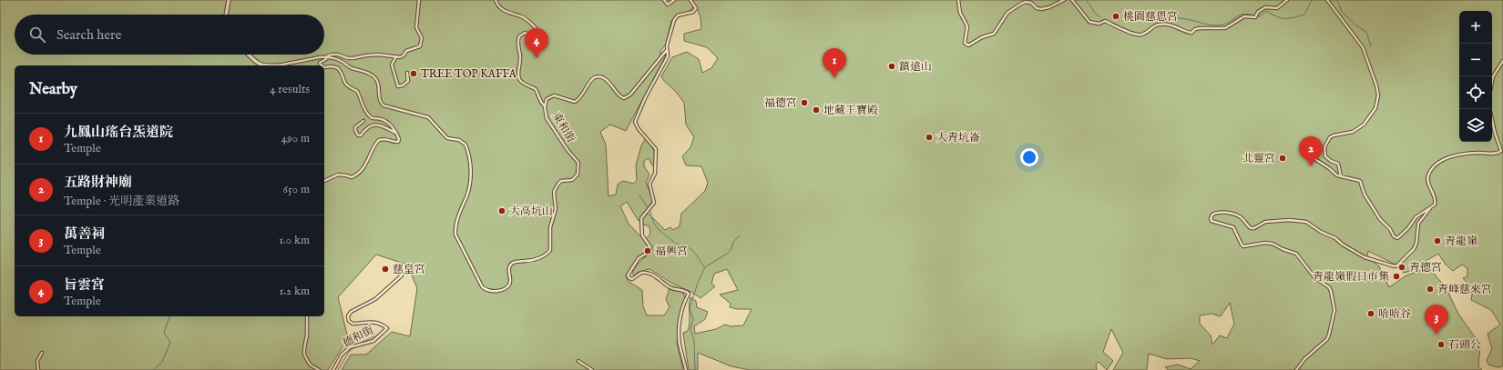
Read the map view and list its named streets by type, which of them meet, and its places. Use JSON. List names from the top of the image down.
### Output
{
  "streets": {
    "street": ["東和街", "德和街"]
  },
  "places": [
    "桃園慈恩宮",
    "鎮遠山",
    "TREE TOP KAFFA",
    "福德宮",
    "地藏王寶殿",
    "大青坑崙",
    "北靈宮",
    "大高坑山",
    "青龍嶺",
    "福興宮",
    "青德宮",
    "慈皇宮",
    "青龍嶺假日市集",
    "青峰慈來宮",
    "哈哈谷",
    "石頭公"
  ],
  "page": {
    "map_buttons": ["+", "−"],
    "search": "Search here",
    "pins": [
      "4",
      "1",
      "2",
      "3"
    ],
    "heading": ["Nearby", "4 results"],
    "list": [
      {
        "mark": "1",
        "name": "九鳳山瑤台炁道院",
        "note": "Temple",
        "value": "490 m"
      },
      {
        "mark": "2",
        "name": "五路財神廟",
        "note": "Temple · 光明產業道路",
        "value": "650 m"
      },
      {
        "mark": "3",
        "name": "萬善祠",
        "note": "Temple",
        "value": "1.0 km"
      },
      {
        "mark": "4",
        "name": "旨雲宮",
        "note": "Temple",
        "value": "1.2 km"
      }
    ]
  }
}
